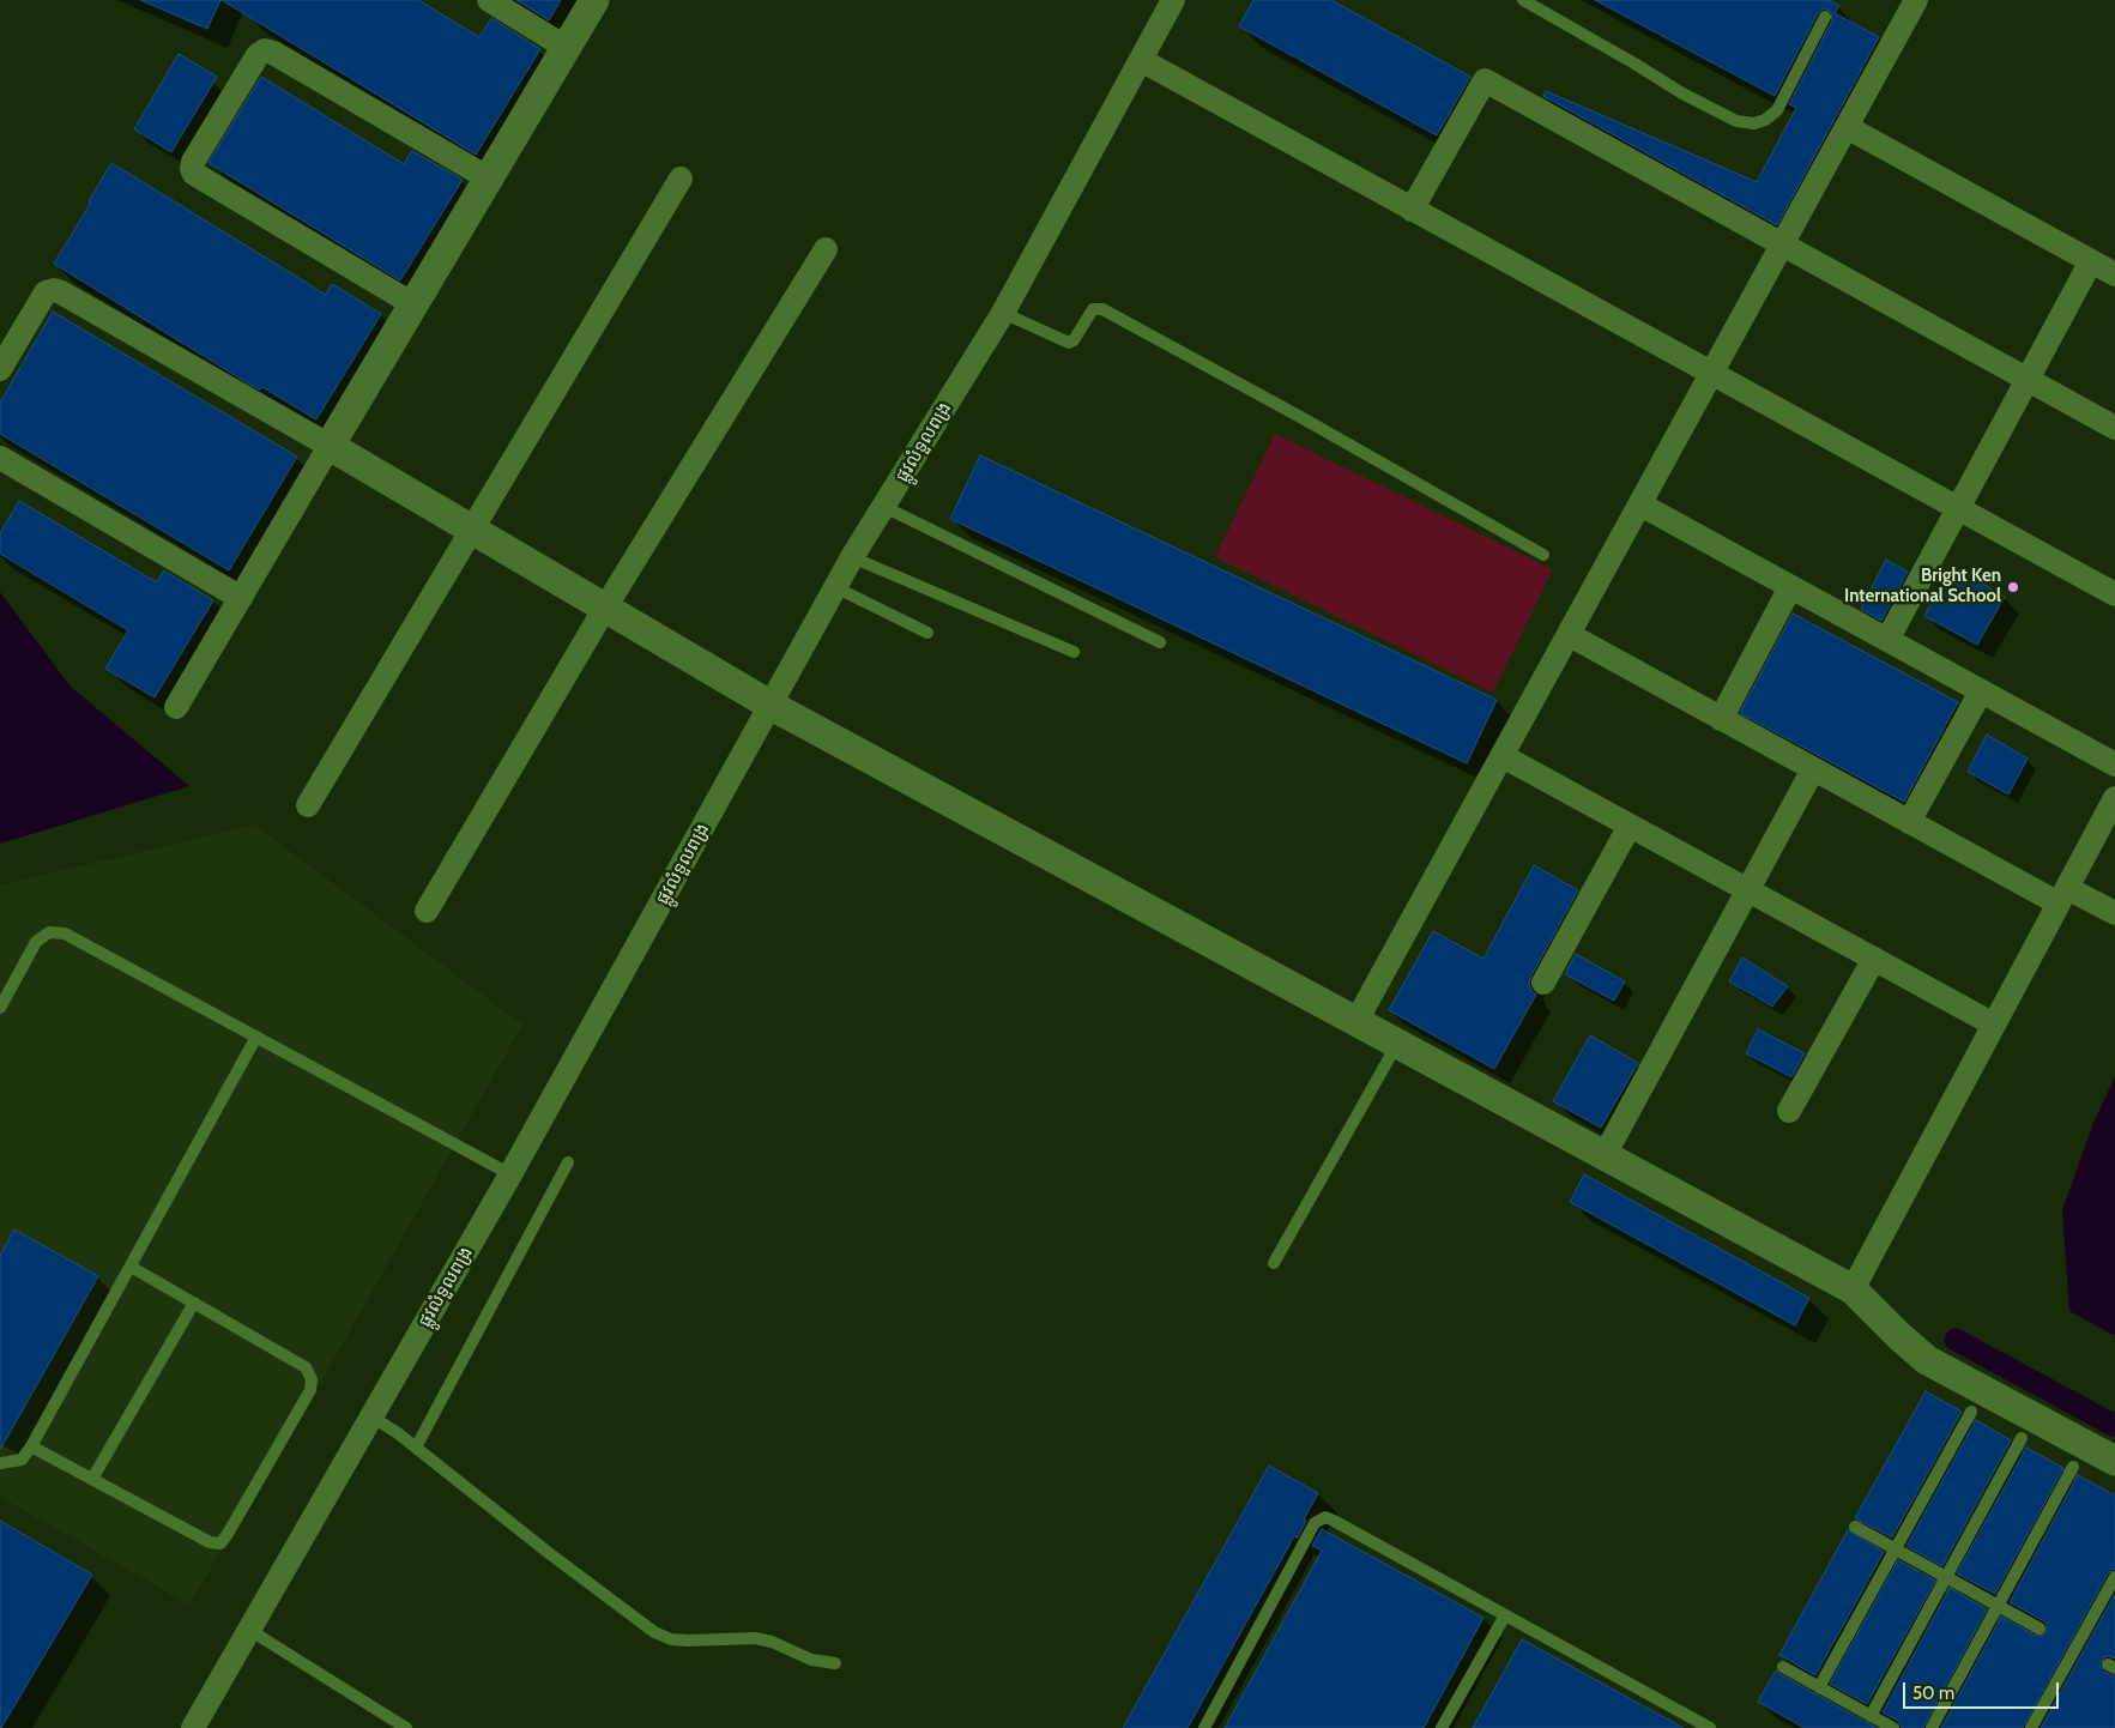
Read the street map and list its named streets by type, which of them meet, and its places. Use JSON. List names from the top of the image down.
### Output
{
  "streets": {
    "street": ["ផ្លូវលំទួលពង្រ"]
  },
  "places": ["Bright Ken International School"],
  "scale_bar": "50 m"
}
